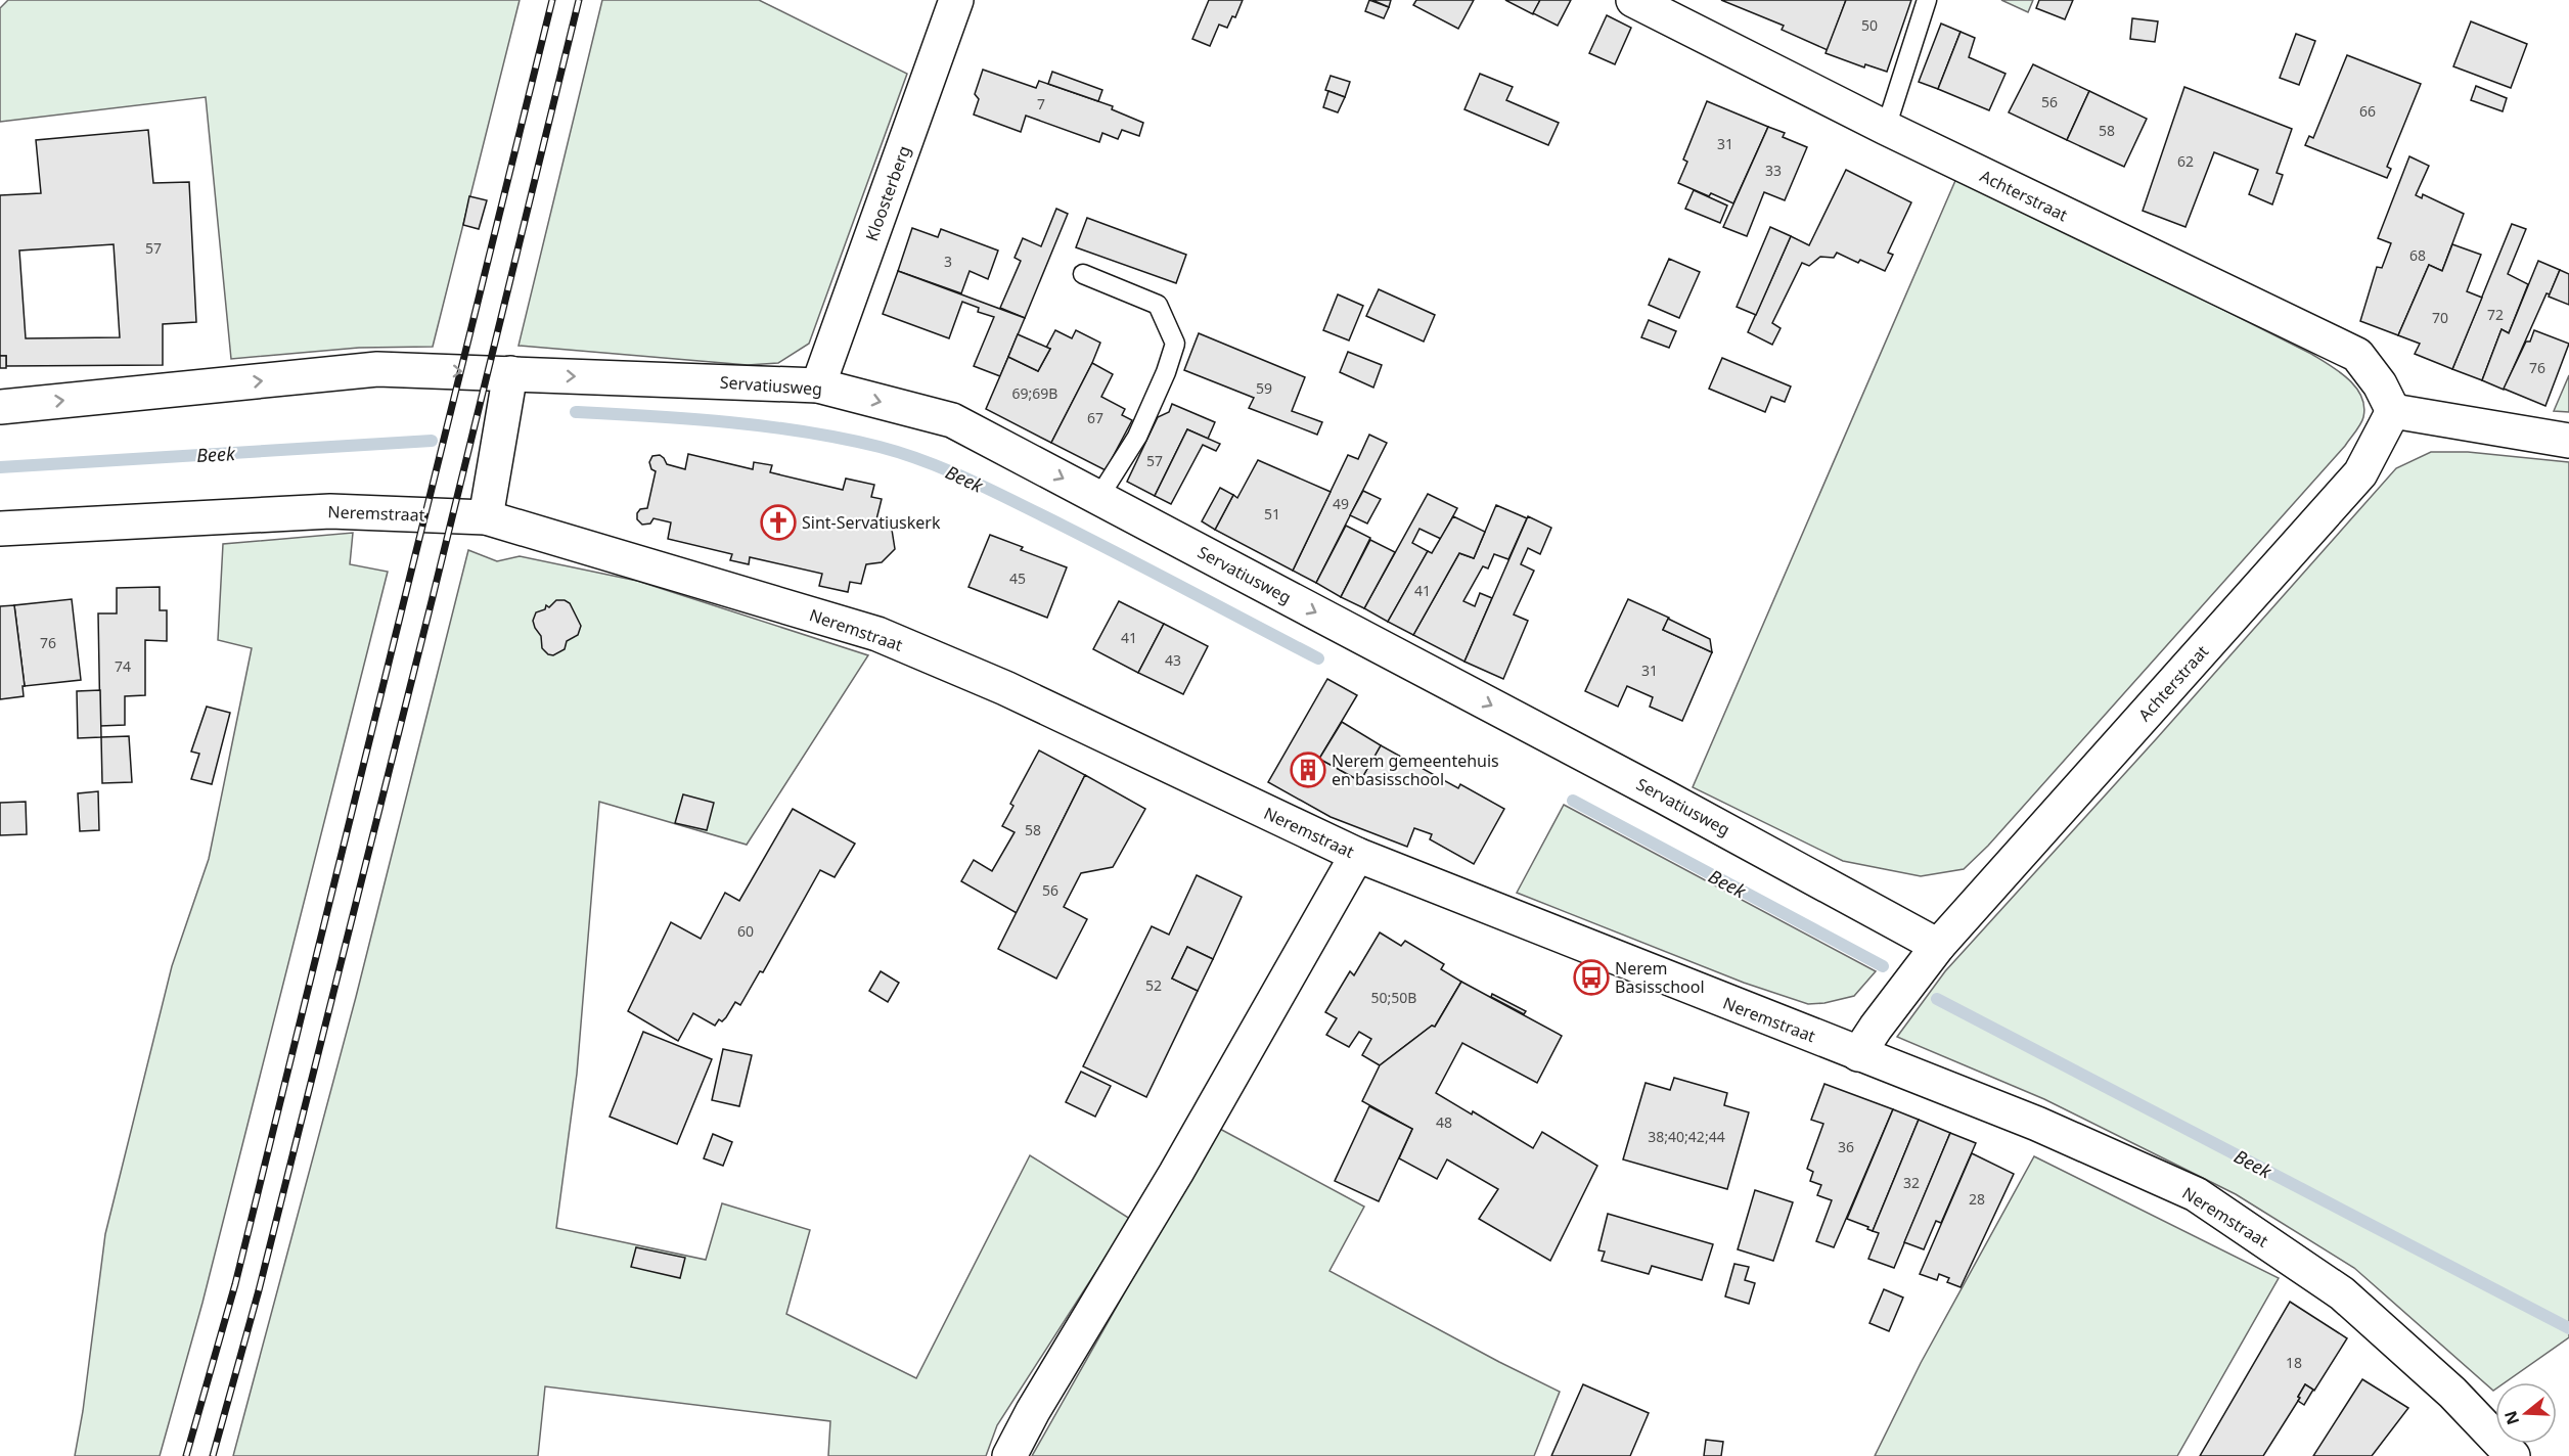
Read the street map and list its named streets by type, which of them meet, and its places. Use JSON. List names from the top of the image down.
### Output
{
  "streets": {
    "street": [
      "Kloosterberg",
      "Achterstraat",
      "Servatiusweg",
      "Neremstraat"
    ]
  },
  "crossings": [
    ["Kloosterberg", "Servatiusweg"],
    ["Achterstraat", "Servatiusweg"]
  ],
  "one_way": ["Servatiusweg"],
  "water": ["Beek"],
  "places": {
    "church": ["Sint-Servatiuskerk"],
    "building": ["Nerem gemeentehuis en basisschool"],
    "bus stop": ["Nerem Basisschool"]
  },
  "house_numbers": [
    "50",
    "56",
    "7",
    "66",
    "58",
    "31",
    "62",
    "33",
    "57",
    "68",
    "3",
    "72",
    "70",
    "76",
    "59",
    "69;69B",
    "67",
    "57",
    "49",
    "51",
    "45",
    "41",
    "41",
    "76",
    "43",
    "74",
    "31",
    "58",
    "56",
    "60",
    "52",
    "50;50B",
    "48",
    "38;40;42;44",
    "36",
    "32",
    "28",
    "18"
  ],
  "north": "left"
}
